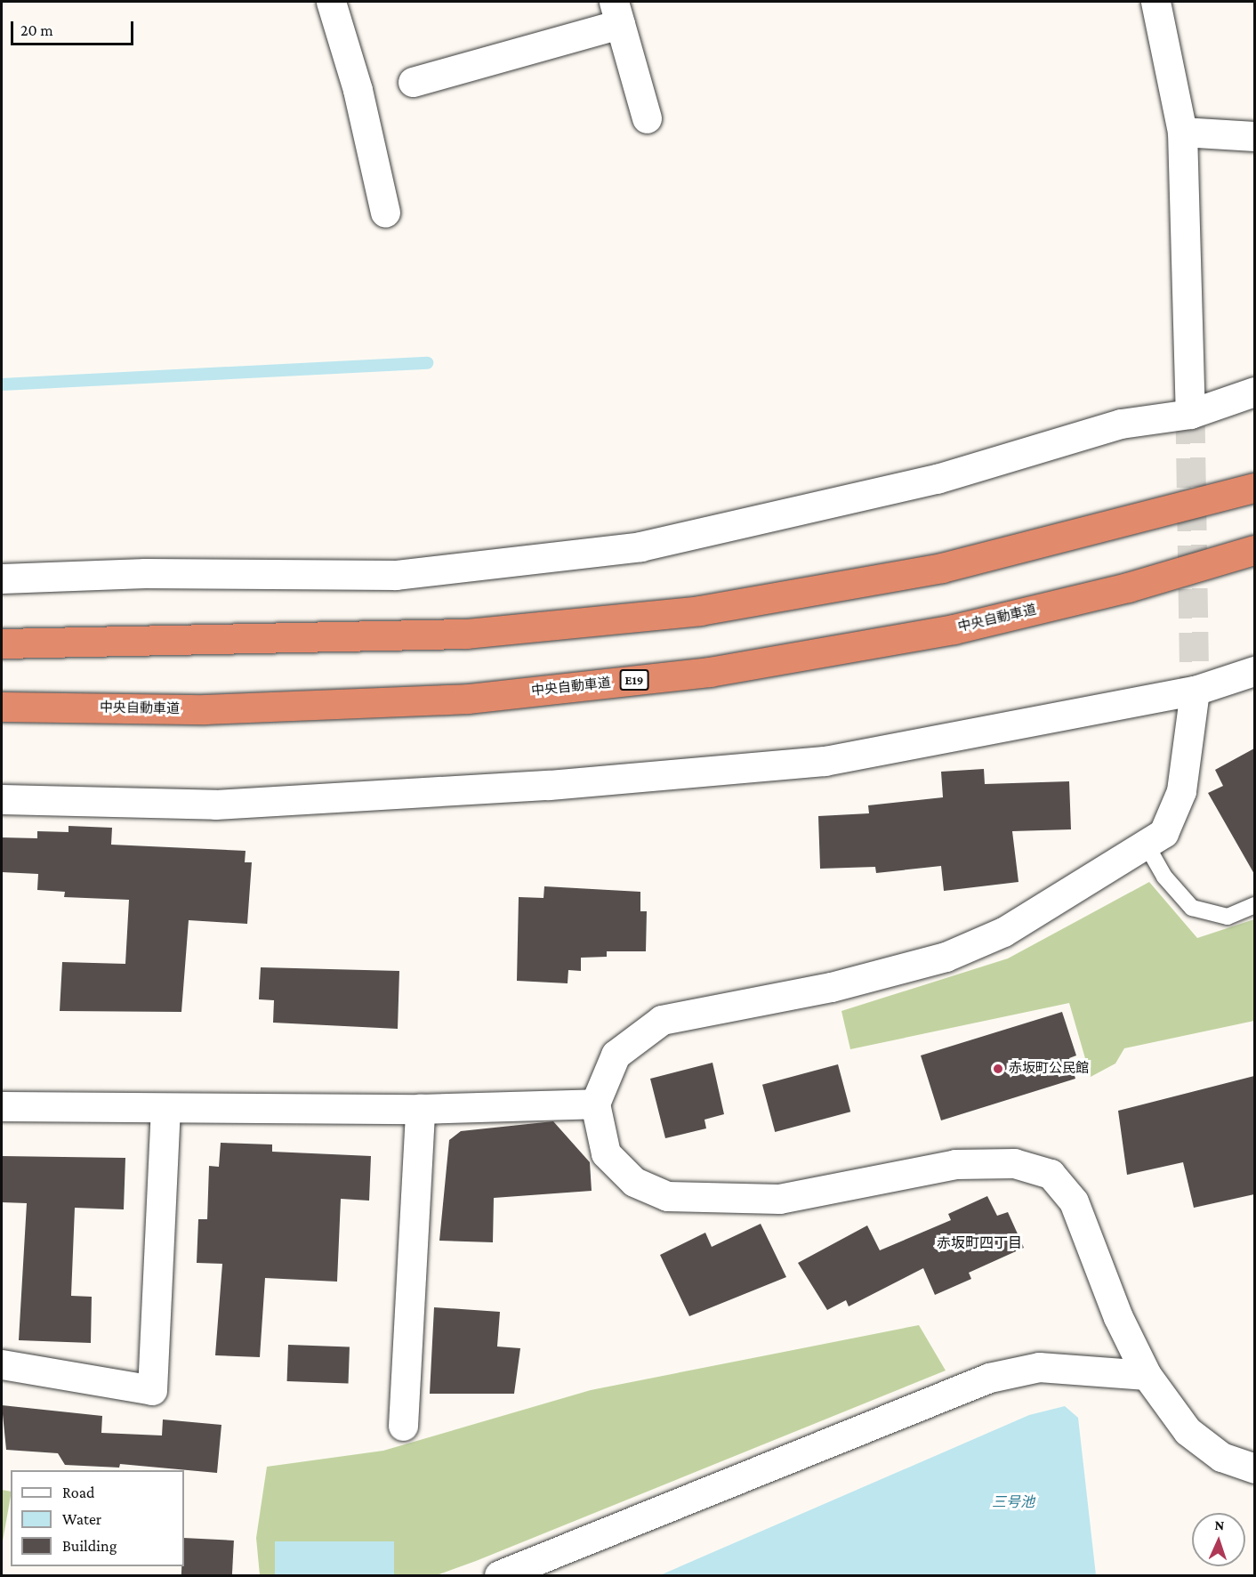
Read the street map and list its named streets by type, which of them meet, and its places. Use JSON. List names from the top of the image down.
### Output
{
  "streets": {
    "highway": ["中央自動車道", "E19"]
  },
  "districts": ["赤坂町四丁目"],
  "water": ["三号池"],
  "places": ["赤坂町公民館"],
  "legend": ["Road", "Water", "Building"],
  "scale_bar": "20 m",
  "north": "top"
}
